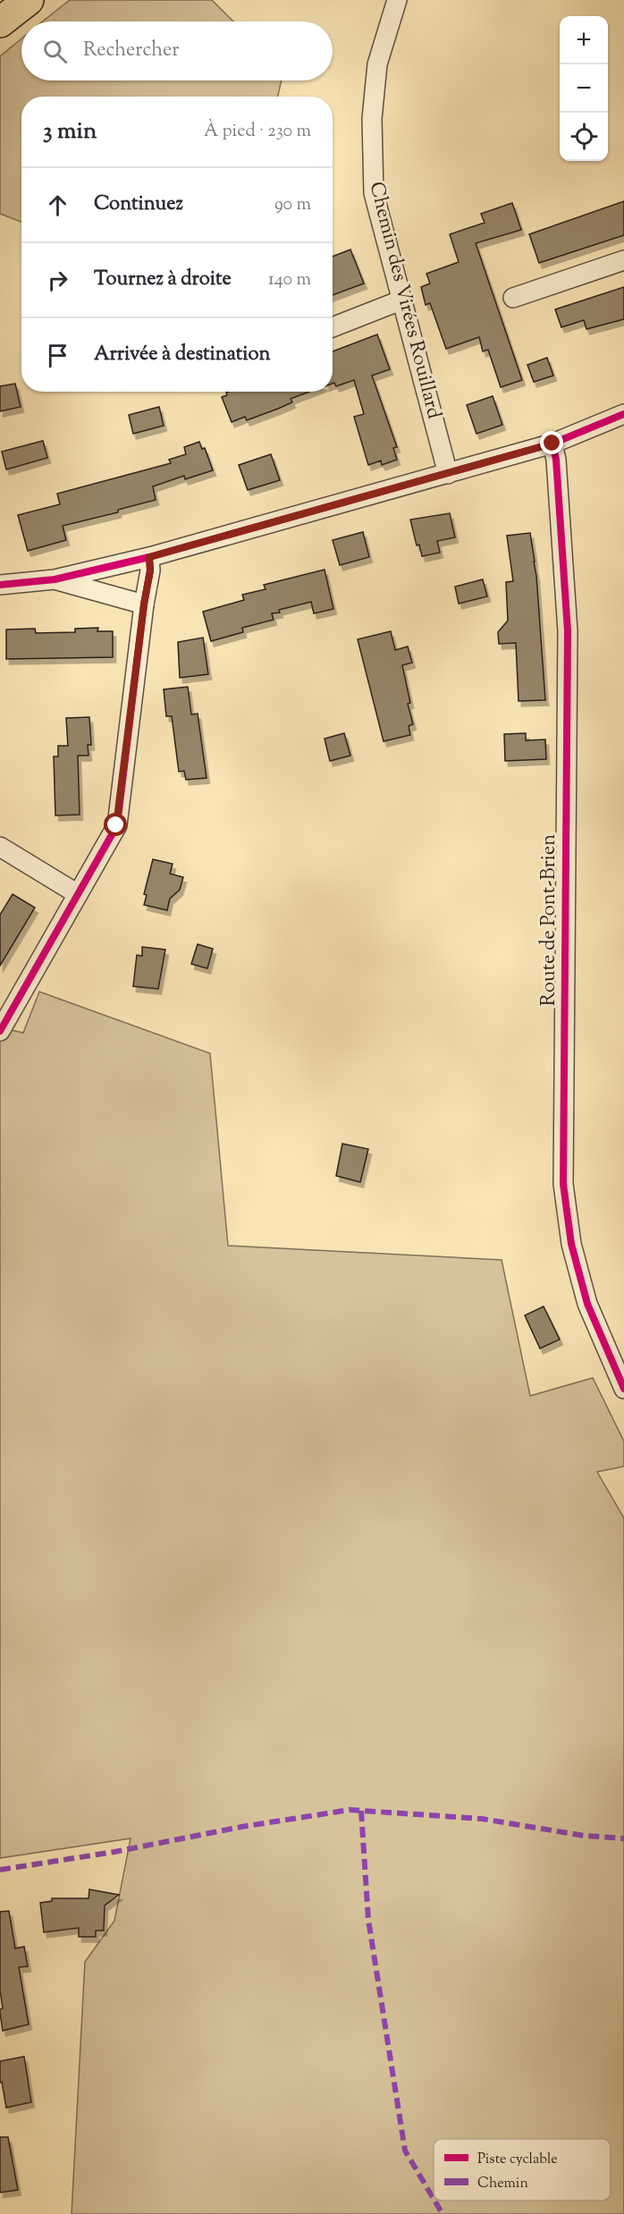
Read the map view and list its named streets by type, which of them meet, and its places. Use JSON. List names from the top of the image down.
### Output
{
  "streets": {
    "street": ["Chemin des Virées Rouillard", "Route de Pont-Brien"]
  },
  "legend": ["Piste cyclable", "Chemin"],
  "page": {
    "map_buttons": ["+", "−"],
    "search": "Rechercher",
    "heading": ["3 min", "À pied · 230 m"],
    "list": [
      ["Continuez", "90 m"],
      ["Tournez à droite", "140 m"],
      "Arrivée à destination"
    ]
  }
}
